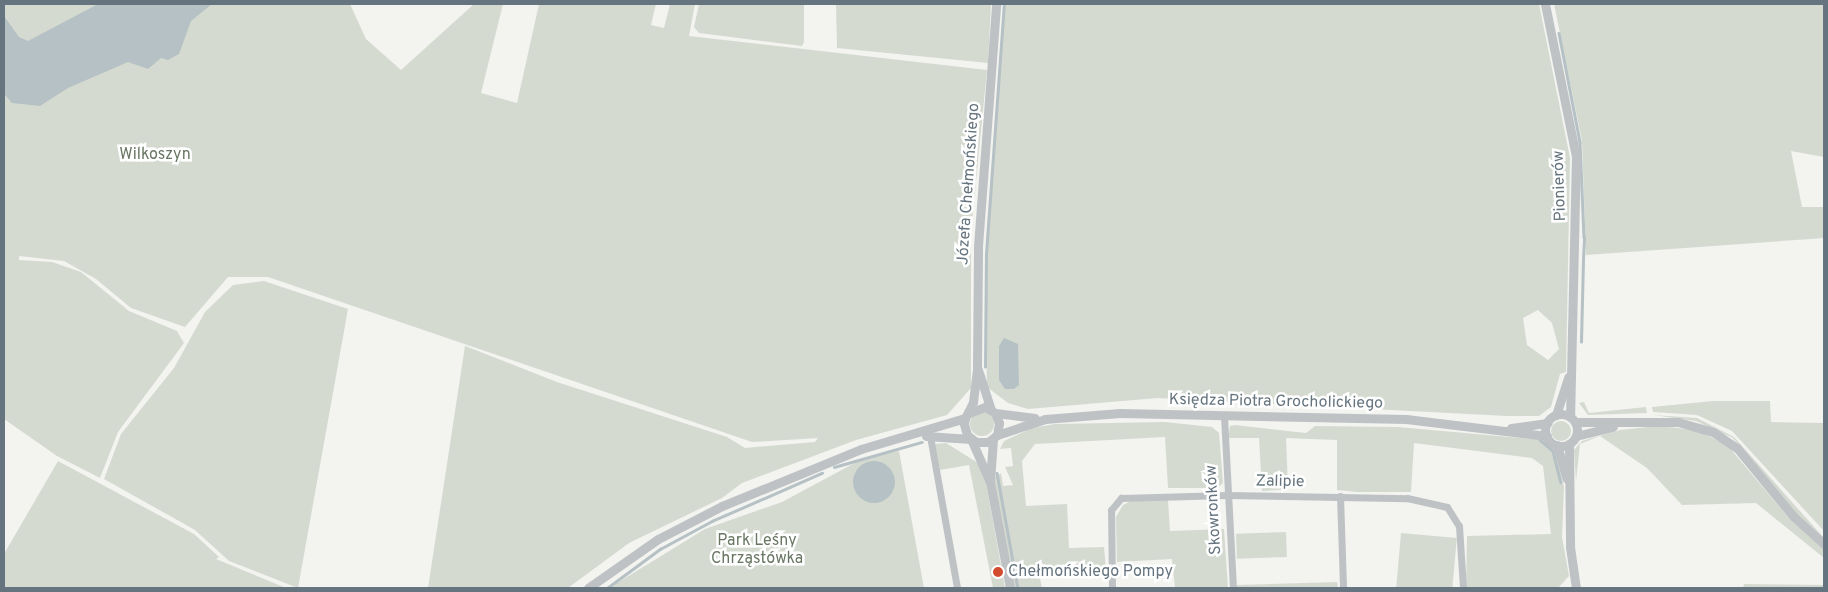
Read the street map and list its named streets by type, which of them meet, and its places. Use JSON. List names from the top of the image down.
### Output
{
  "streets": {
    "street": [
      "Józefa Chełmońskiego",
      "Pionierów",
      "Księdza Piotra Grocholickiego",
      "Zalipie",
      "Skowronków"
    ]
  },
  "crossings": [
    ["Józefa Chełmońskiego", "Księdza Piotra Grocholickiego"],
    ["Pionierów", "Księdza Piotra Grocholickiego"],
    ["Księdza Piotra Grocholickiego", "Skowronków"],
    ["Zalipie", "Skowronków"]
  ],
  "parks": ["Wilkoszyn", "Park Leśny Chrząstówka"],
  "places": ["Chełmońskiego Pompy"]
}
